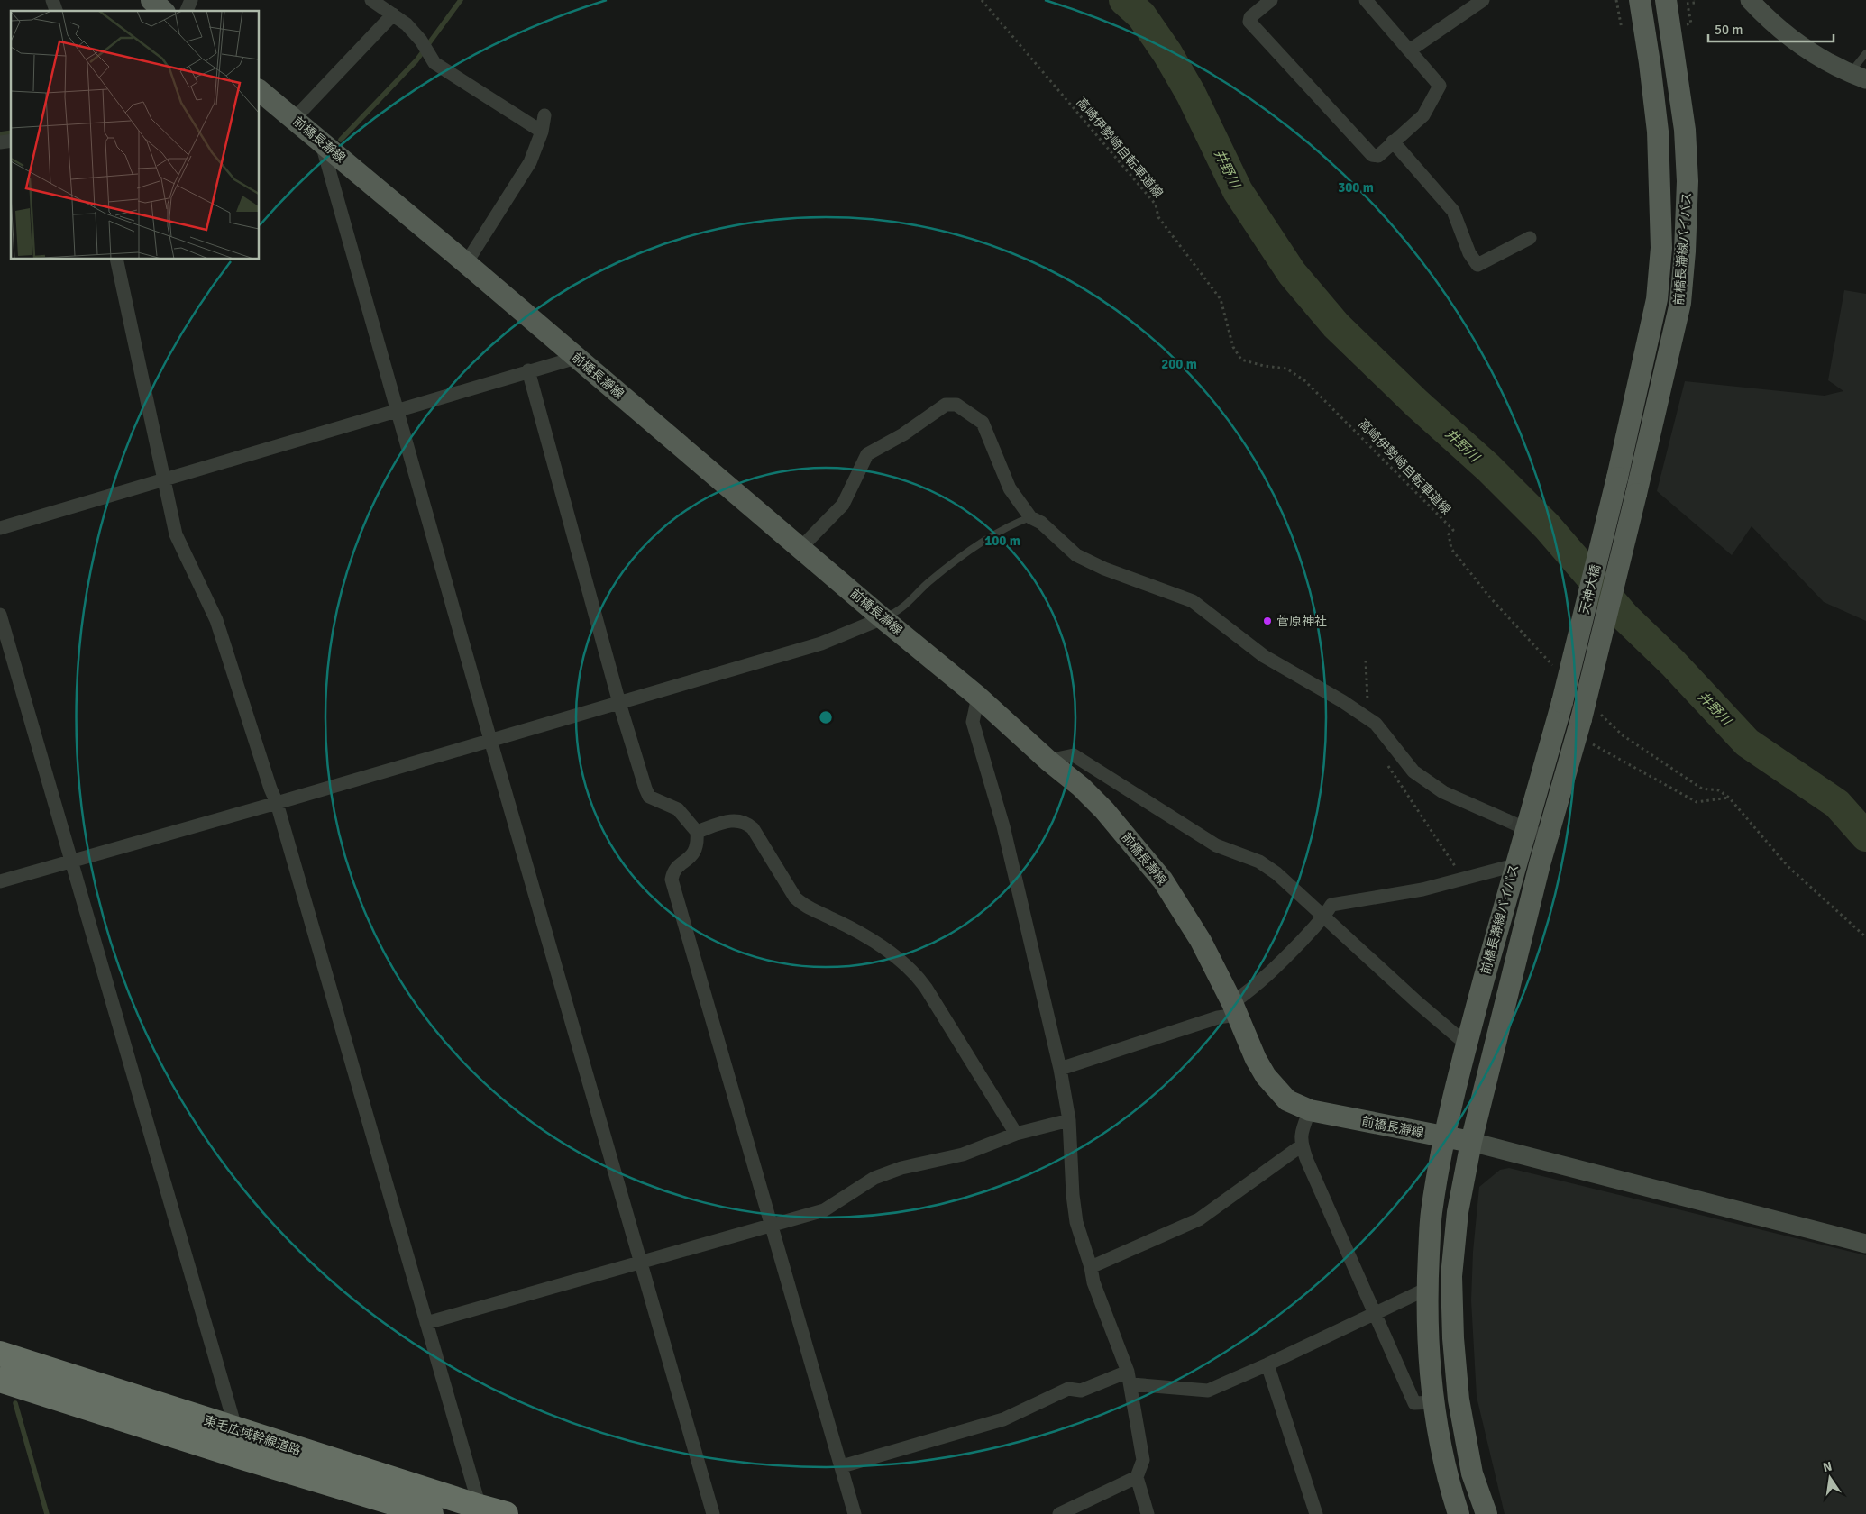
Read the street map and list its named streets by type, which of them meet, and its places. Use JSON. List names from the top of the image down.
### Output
{
  "streets": {
    "highway": ["東毛広域幹線道路"],
    "main road": ["前橋長瀞線", "前橋長瀞線バイパス", "天神大橋"],
    "path": ["高崎伊勢崎自転車道線"]
  },
  "crossings": [
    ["前橋長瀞線", "前橋長瀞線バイパス"],
    ["前橋長瀞線バイパス", "天神大橋"]
  ],
  "water": ["井野川"],
  "places": ["菅原神社"],
  "scale_bar": "50 m",
  "north": "top",
  "rings": ["300 m", "200 m", "100 m"]
}
